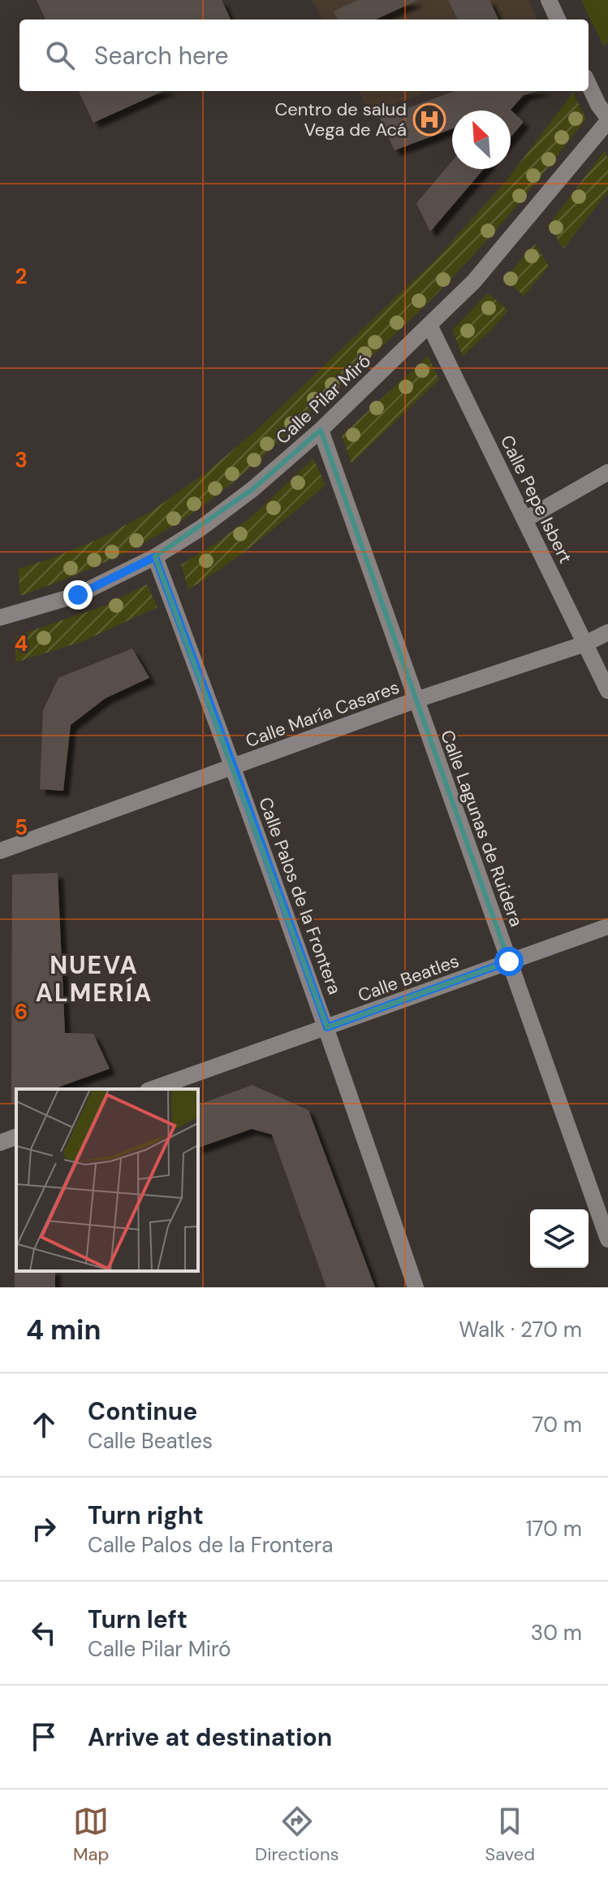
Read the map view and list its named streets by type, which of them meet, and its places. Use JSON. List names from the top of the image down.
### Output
{
  "streets": {
    "street": [
      "Calle Pilar Miró",
      "Calle Pepe Isbert",
      "Calle María Casares",
      "Calle Lagunas de Ruidera",
      "Calle Palos de la Frontera",
      "Calle Beatles"
    ]
  },
  "crossings": [
    ["Calle Pilar Miró", "Calle Pepe Isbert"],
    ["Calle Pilar Miró", "Calle Lagunas de Ruidera"],
    ["Calle Pilar Miró", "Calle Palos de la Frontera"],
    ["Calle Pepe Isbert", "Calle María Casares"],
    ["Calle María Casares", "Calle Lagunas de Ruidera"],
    ["Calle María Casares", "Calle Palos de la Frontera"],
    ["Calle Lagunas de Ruidera", "Calle Beatles"],
    ["Calle Palos de la Frontera", "Calle Beatles"]
  ],
  "districts": ["NUEVA ALMERÍA"],
  "places": {
    "hospital": ["Centro de salud Vega de Acá"]
  },
  "north": "top left",
  "page": {
    "search": "Search here",
    "heading": ["4 min", "Walk · 270 m"],
    "list": [
      ["Continue", "Calle Beatles", "70 m"],
      ["Turn right", "Calle Palos de la Frontera", "170 m"],
      ["Turn left", "Calle Pilar Miró", "30 m"],
      "Arrive at destination"
    ],
    "nav": ["Map", "Directions", "Saved"]
  },
  "grid": {
    "rows": [
      "2",
      "3",
      "4",
      "5",
      "6"
    ]
  }
}
